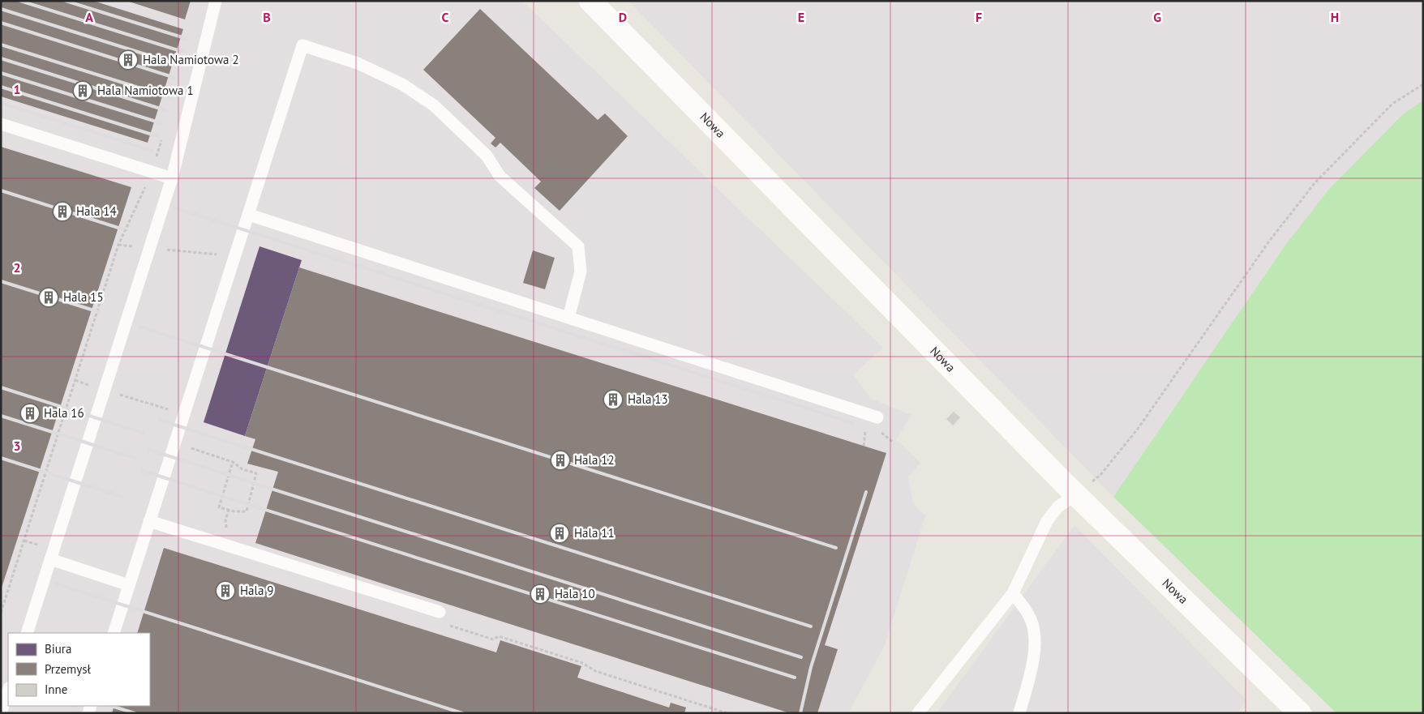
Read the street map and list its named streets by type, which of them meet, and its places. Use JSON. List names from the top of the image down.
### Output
{
  "streets": {
    "street": ["Nowa"]
  },
  "places": {
    "building": [
      "Hala Namiotowa 2",
      "Hala Namiotowa 1",
      "Hala 14",
      "Hala 15",
      "Hala 13",
      "Hala 16",
      "Hala 12",
      "Hala 11",
      "Hala 9",
      "Hala 10"
    ]
  },
  "legend": ["Biura", "Przemysł", "Inne"],
  "grid": {
    "columns": [
      "A",
      "B",
      "C",
      "D",
      "E",
      "F",
      "G",
      "H"
    ],
    "rows": ["1", "2", "3"]
  }
}
